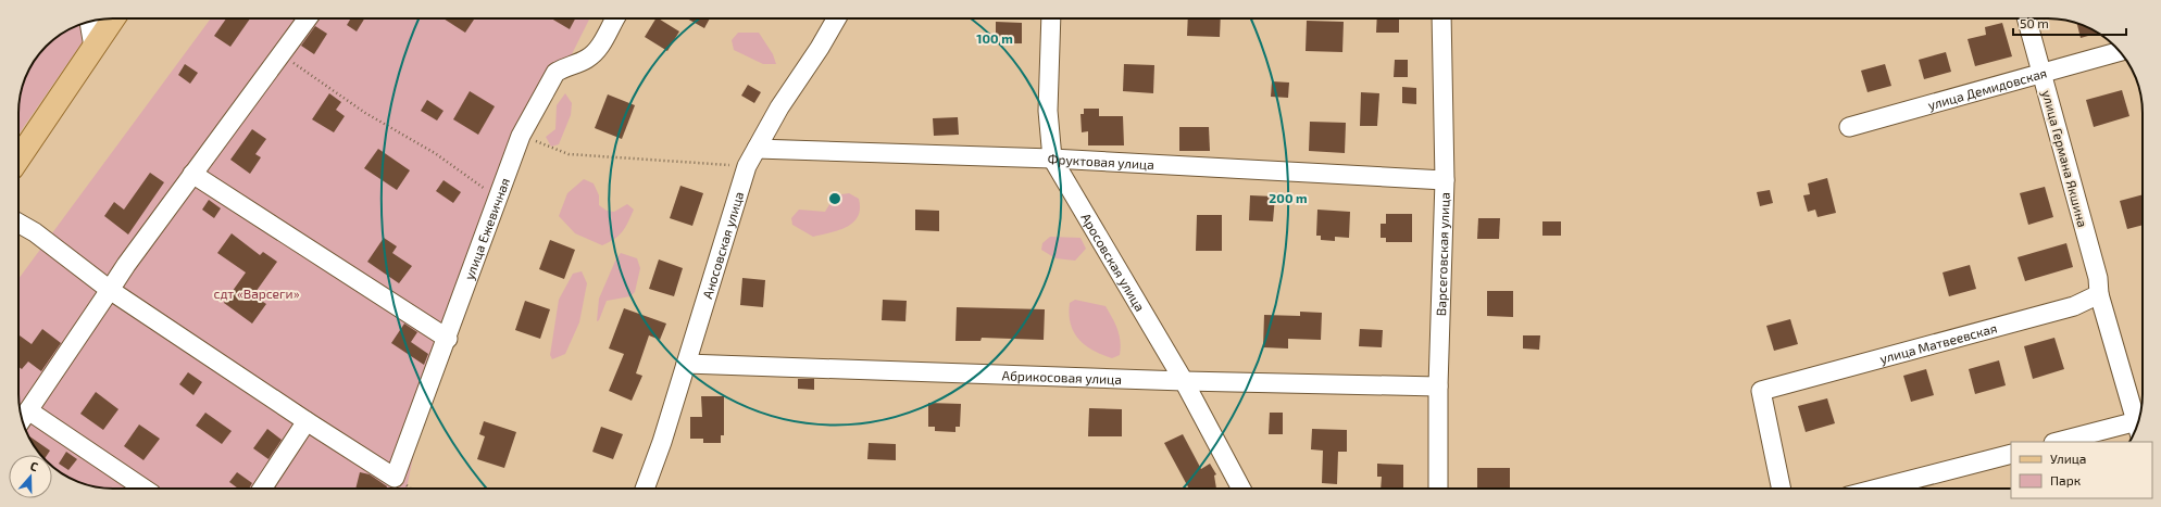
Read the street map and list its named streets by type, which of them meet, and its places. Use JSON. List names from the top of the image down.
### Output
{
  "streets": {
    "street": [
      "улица Демидовская",
      "улица Германа Якшина",
      "Фруктовая улица",
      "улица Ежевичная",
      "Аносовская улица",
      "Варсеговская улица",
      "Аросовская улица",
      "улица Матвеевская",
      "Абрикосовая улица"
    ]
  },
  "crossings": [
    ["улица Демидовская", "улица Германа Якшина"],
    ["улица Германа Якшина", "улица Матвеевская"],
    ["Фруктовая улица", "Аносовская улица"],
    ["Фруктовая улица", "Варсеговская улица"],
    ["Фруктовая улица", "Аросовская улица"],
    ["Аносовская улица", "Абрикосовая улица"],
    ["Варсеговская улица", "Абрикосовая улица"],
    ["Аросовская улица", "Абрикосовая улица"]
  ],
  "parks": ["сдт «Варсеги»"],
  "legend": ["Улица", "Парк"],
  "scale_bar": "50 m",
  "north": "top",
  "rings": ["100 m", "200 m"]
}
